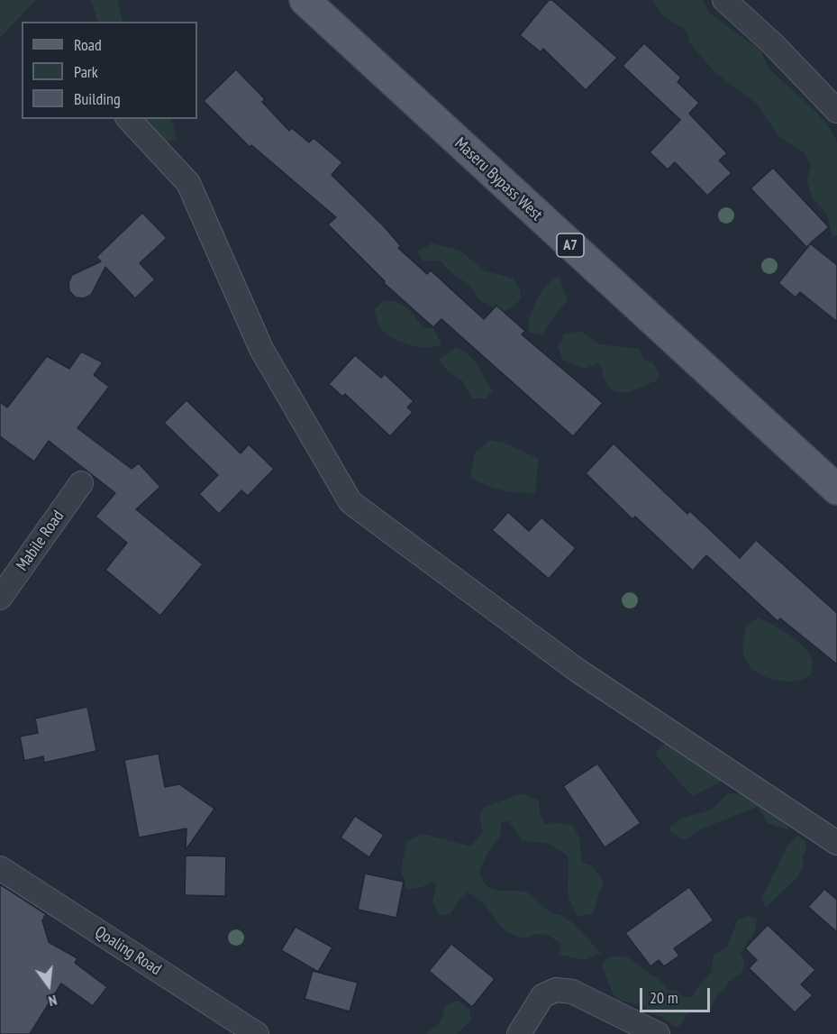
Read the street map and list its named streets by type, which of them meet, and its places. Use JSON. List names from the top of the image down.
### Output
{
  "streets": {
    "main road": ["Maseru Bypass West", "A7"],
    "street": ["Mabile Road", "Qoaling Road"]
  },
  "legend": ["Road", "Park", "Building"],
  "scale_bar": "20 m",
  "north": "bottom"
}
